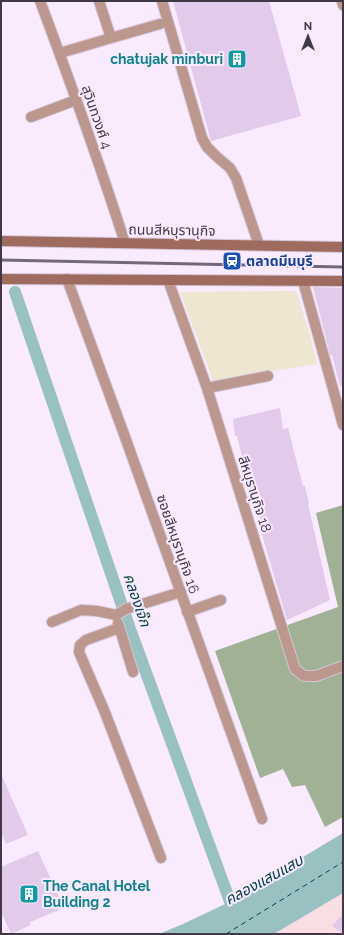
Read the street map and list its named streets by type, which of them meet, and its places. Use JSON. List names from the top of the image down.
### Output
{
  "streets": {
    "main road": ["ถนนสีหบุรานุกิจ"],
    "street": ["สุวินทวงศ์ 4", "สีหบุรานุกิจ 18", "ซอยสีหบุรานุกิจ 16"]
  },
  "crossings": [
    ["สุวินทวงศ์ 4", "ถนนสีหบุรานุกิจ"]
  ],
  "water": ["คลองเจ๊ก", "คลองแสนแสบ"],
  "places": {
    "building": ["chatujak minburi", "The Canal Hotel Building 2"],
    "station": ["ตลาดมีนบุรี"]
  },
  "north": "top"
}
